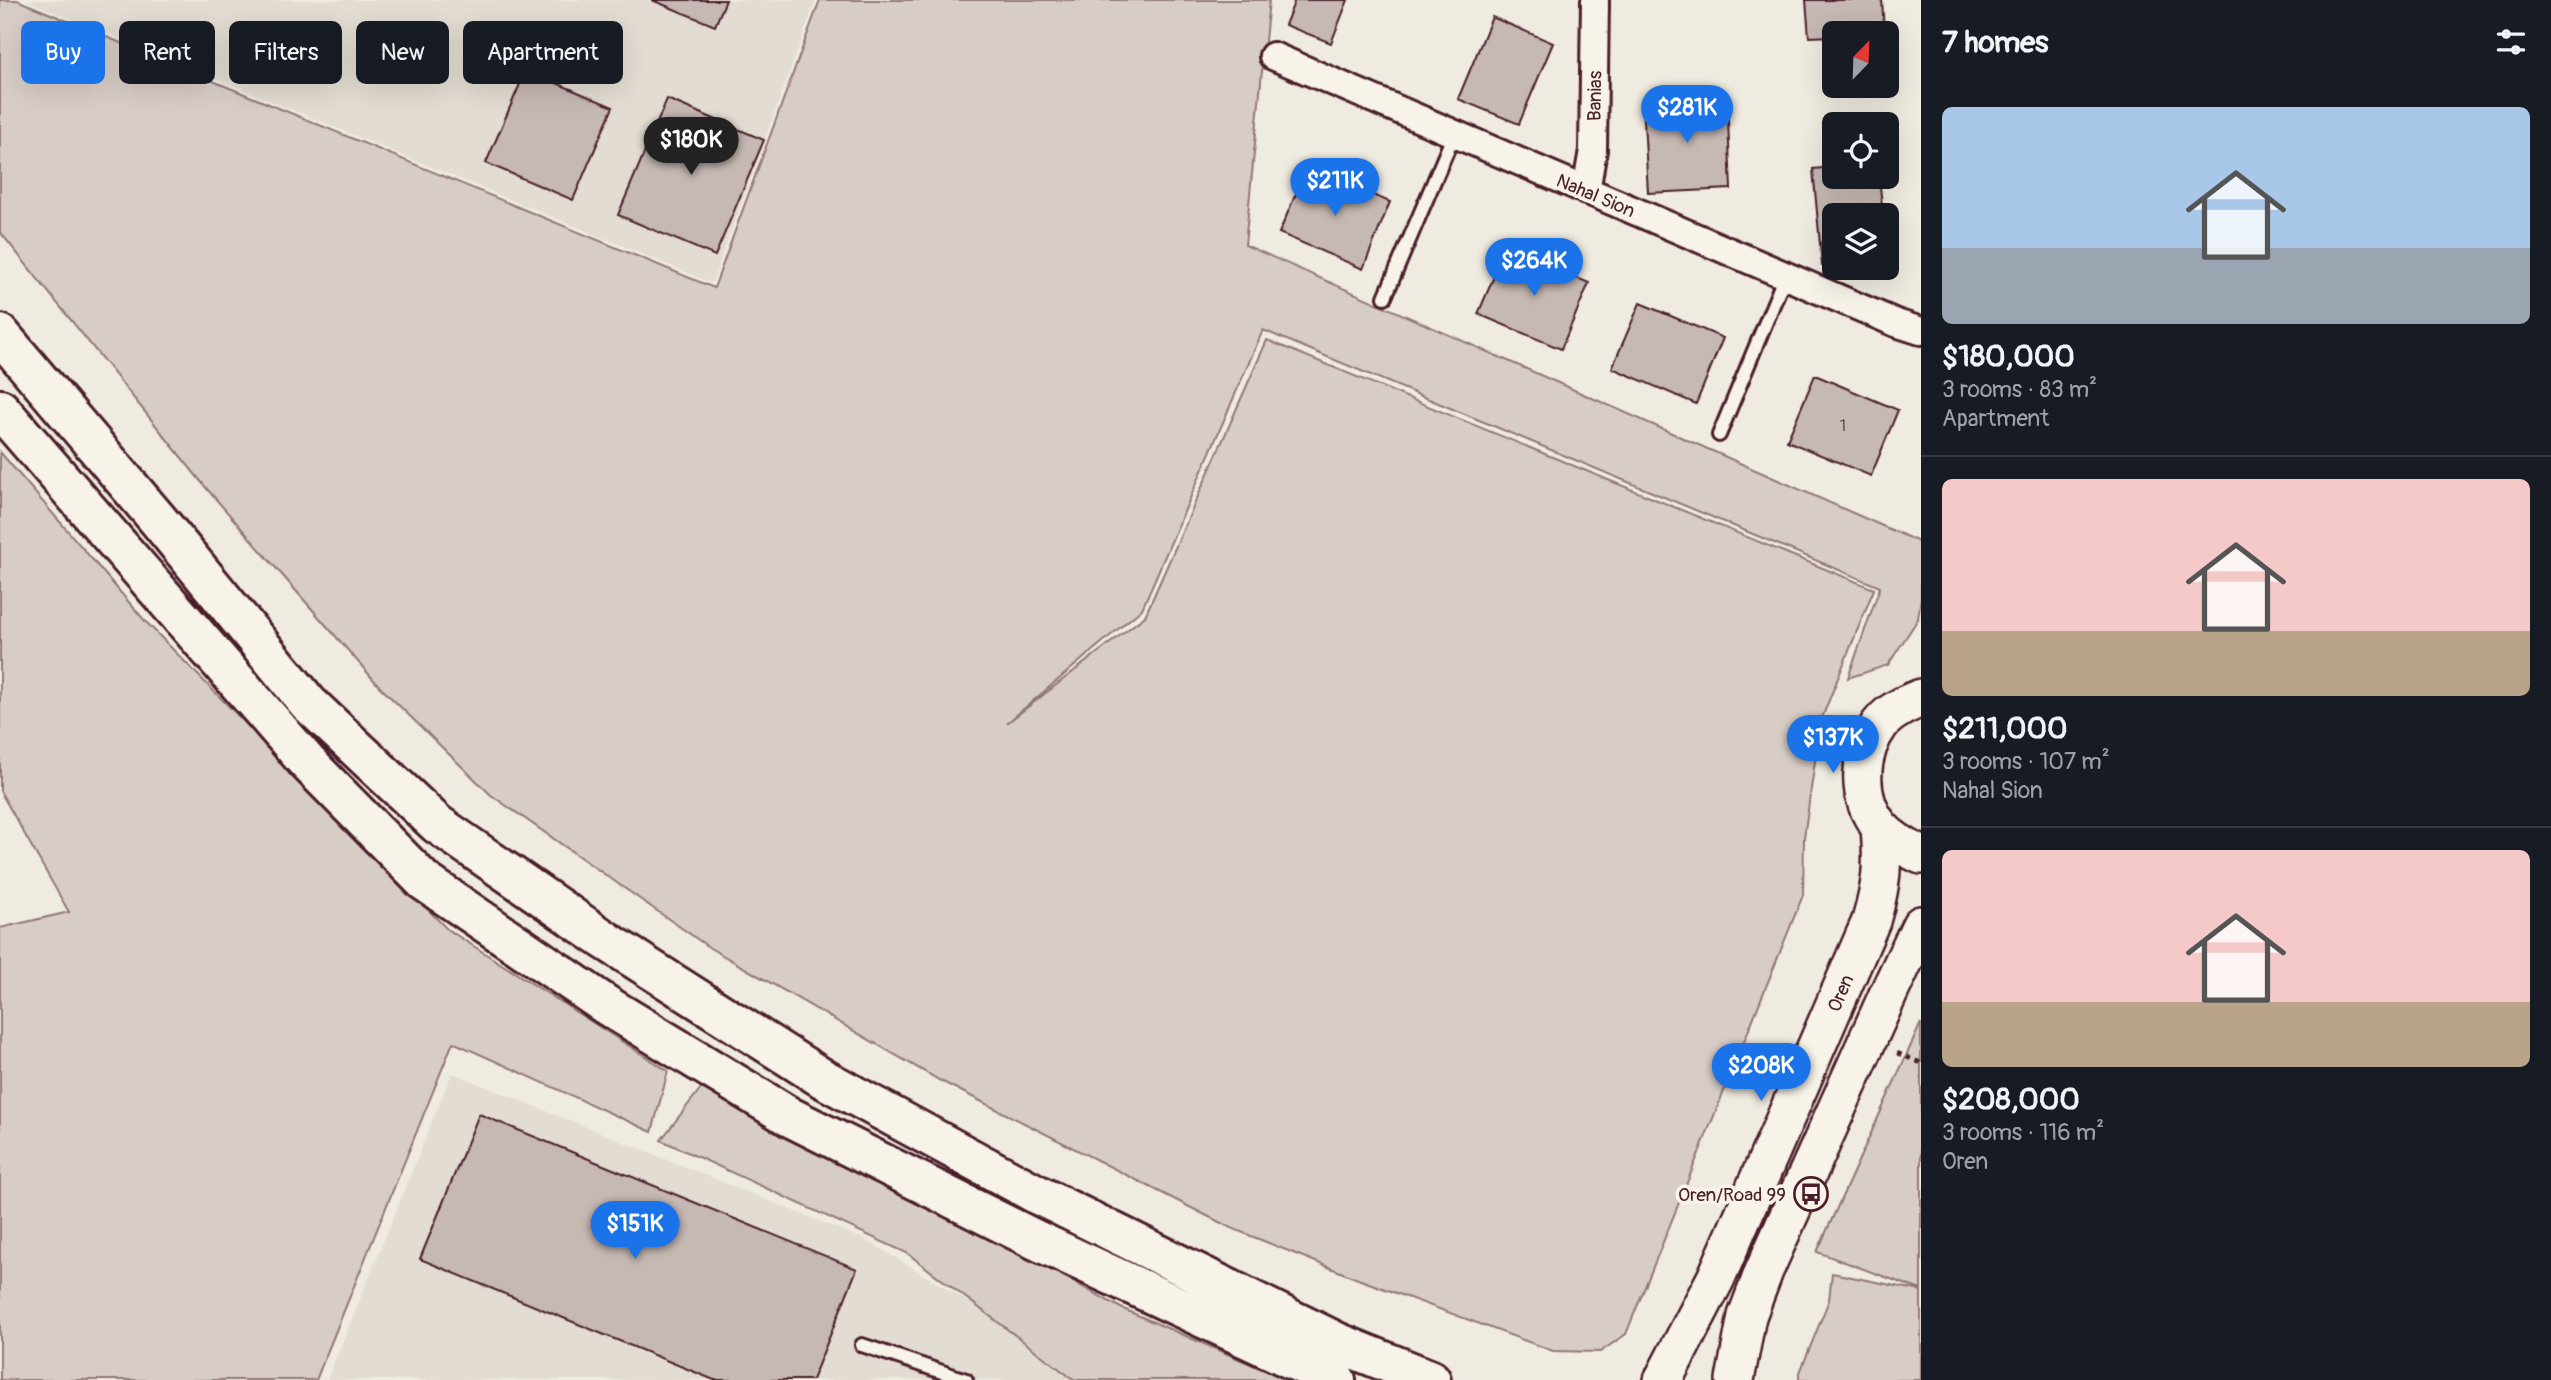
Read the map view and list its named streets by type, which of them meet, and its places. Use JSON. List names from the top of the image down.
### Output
{
  "streets": {
    "street": ["Banias", "Nahal Sion", "Oren"]
  },
  "crossings": [
    ["Banias", "Nahal Sion"]
  ],
  "places": {
    "bus stop": ["Oren/Road 99"]
  },
  "house_numbers": ["1"],
  "north": "top right",
  "page": {
    "heading": "7 homes",
    "chip": [
      "Buy",
      "Rent",
      "Filters",
      "New",
      "Apartment"
    ],
    "list": [
      {
        "name": "$180,000",
        "note": "3 rooms · 83 m² · Apartment"
      },
      {
        "name": "$211,000",
        "note": "3 rooms · 107 m² · Nahal Sion"
      },
      {
        "name": "$208,000",
        "note": "3 rooms · 116 m² · Oren"
      }
    ],
    "price": [
      "$281K",
      "$180K",
      "$211K",
      "$264K",
      "$137K",
      "$208K",
      "$151K"
    ]
  }
}
